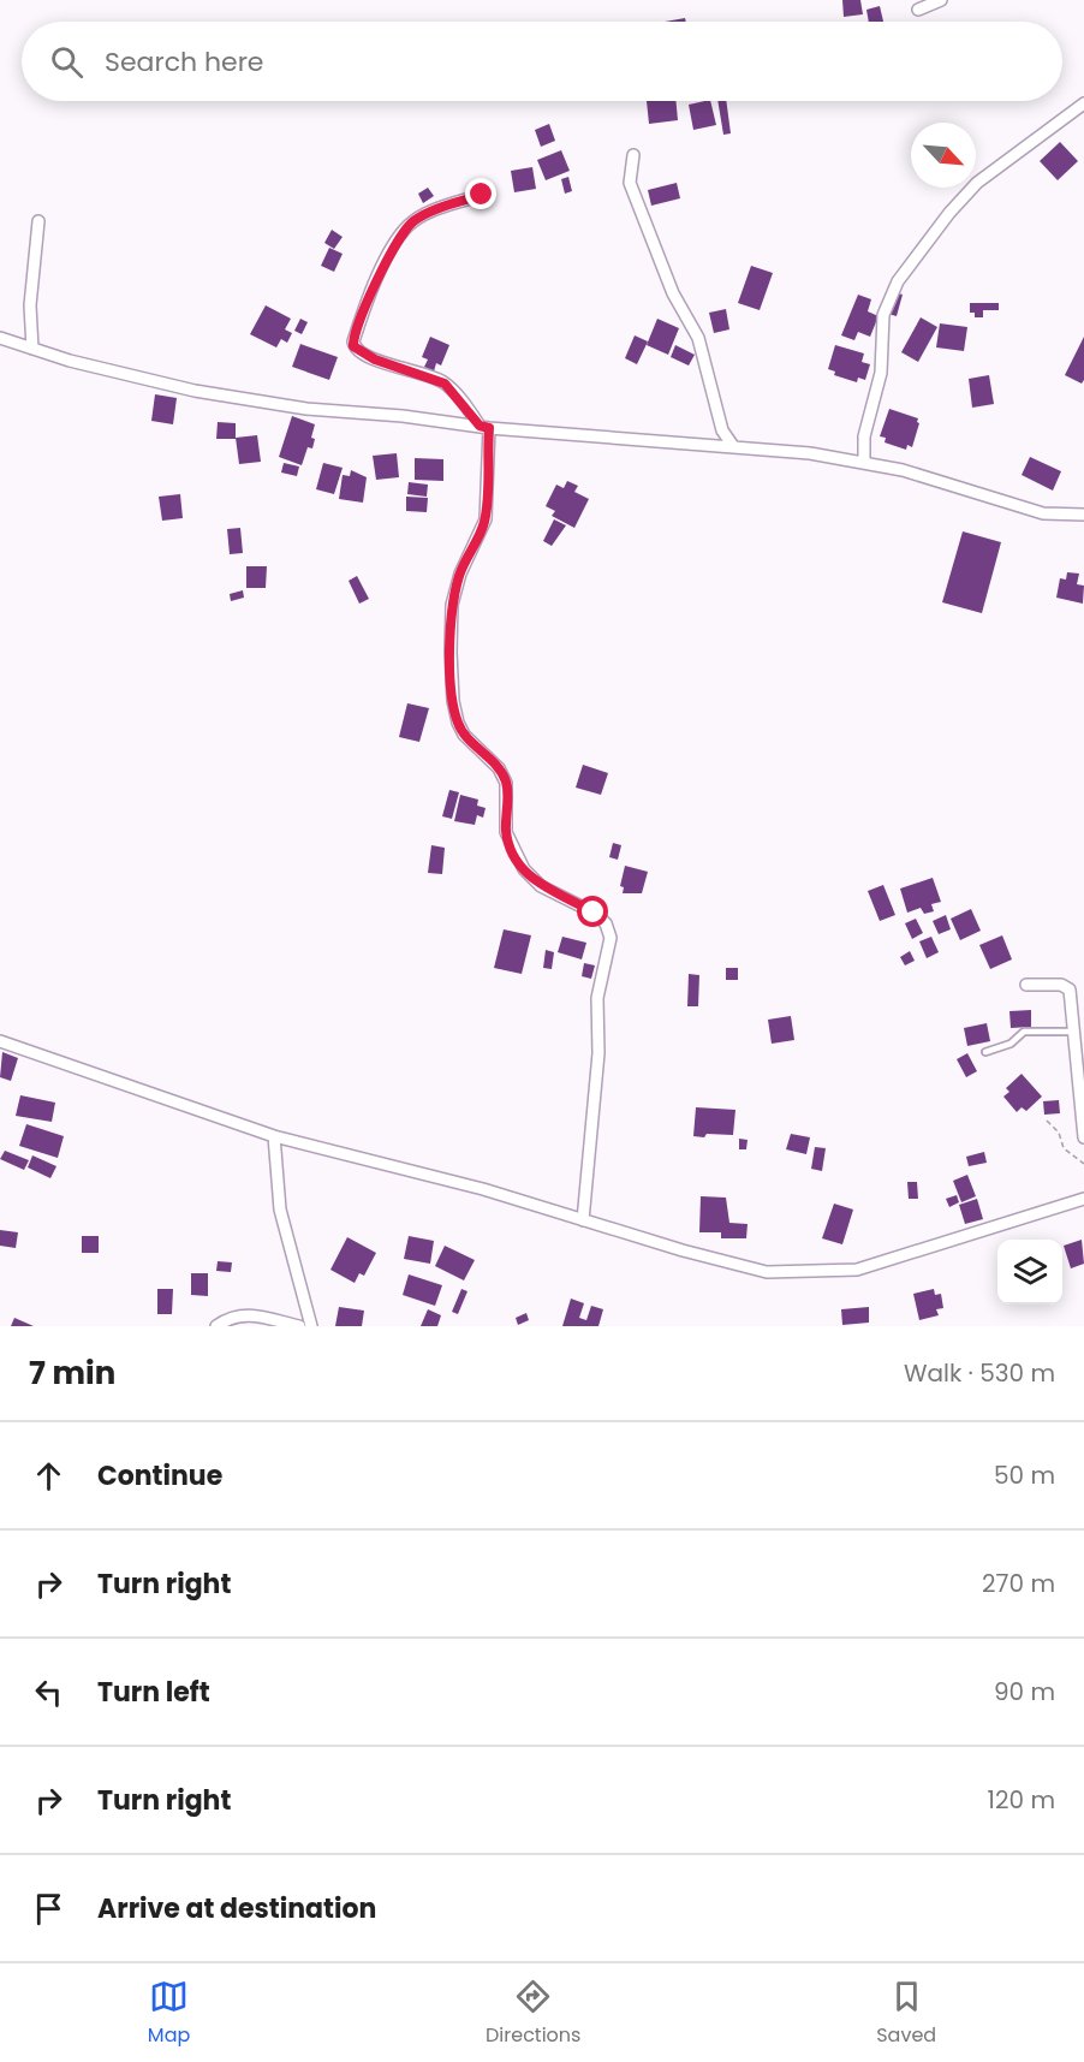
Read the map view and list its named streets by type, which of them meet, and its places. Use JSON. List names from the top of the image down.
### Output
{
  "north": "bottom right",
  "page": {
    "search": "Search here",
    "heading": ["7 min", "Walk · 530 m"],
    "list": [
      ["Continue", "50 m"],
      ["Turn right", "270 m"],
      ["Turn left", "90 m"],
      ["Turn right", "120 m"],
      "Arrive at destination"
    ],
    "nav": ["Map", "Directions", "Saved"]
  }
}
